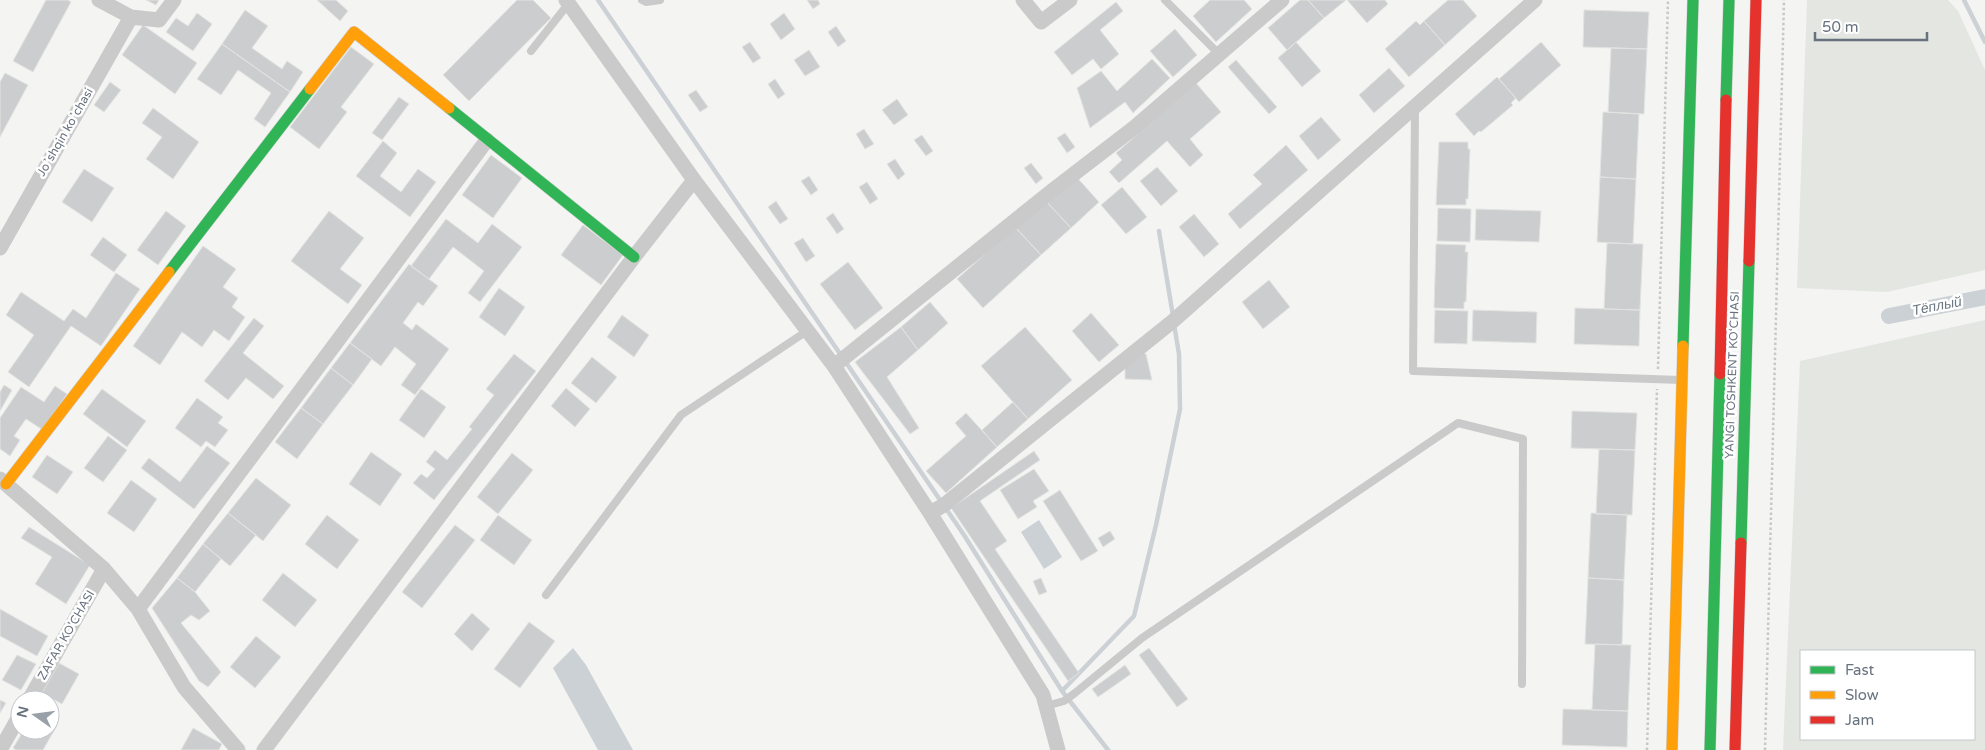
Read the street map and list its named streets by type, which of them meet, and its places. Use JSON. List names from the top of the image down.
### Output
{
  "streets": {
    "main road": ["YANGI TOSHKENT KO‘CHASI"],
    "street": ["Joʼshqin koʼchasi", "ZAFAR KO'CHASI"]
  },
  "water": ["Тёплый"],
  "legend": ["Fast", "Slow", "Jam"],
  "scale_bar": "50 m",
  "north": "left"
}
